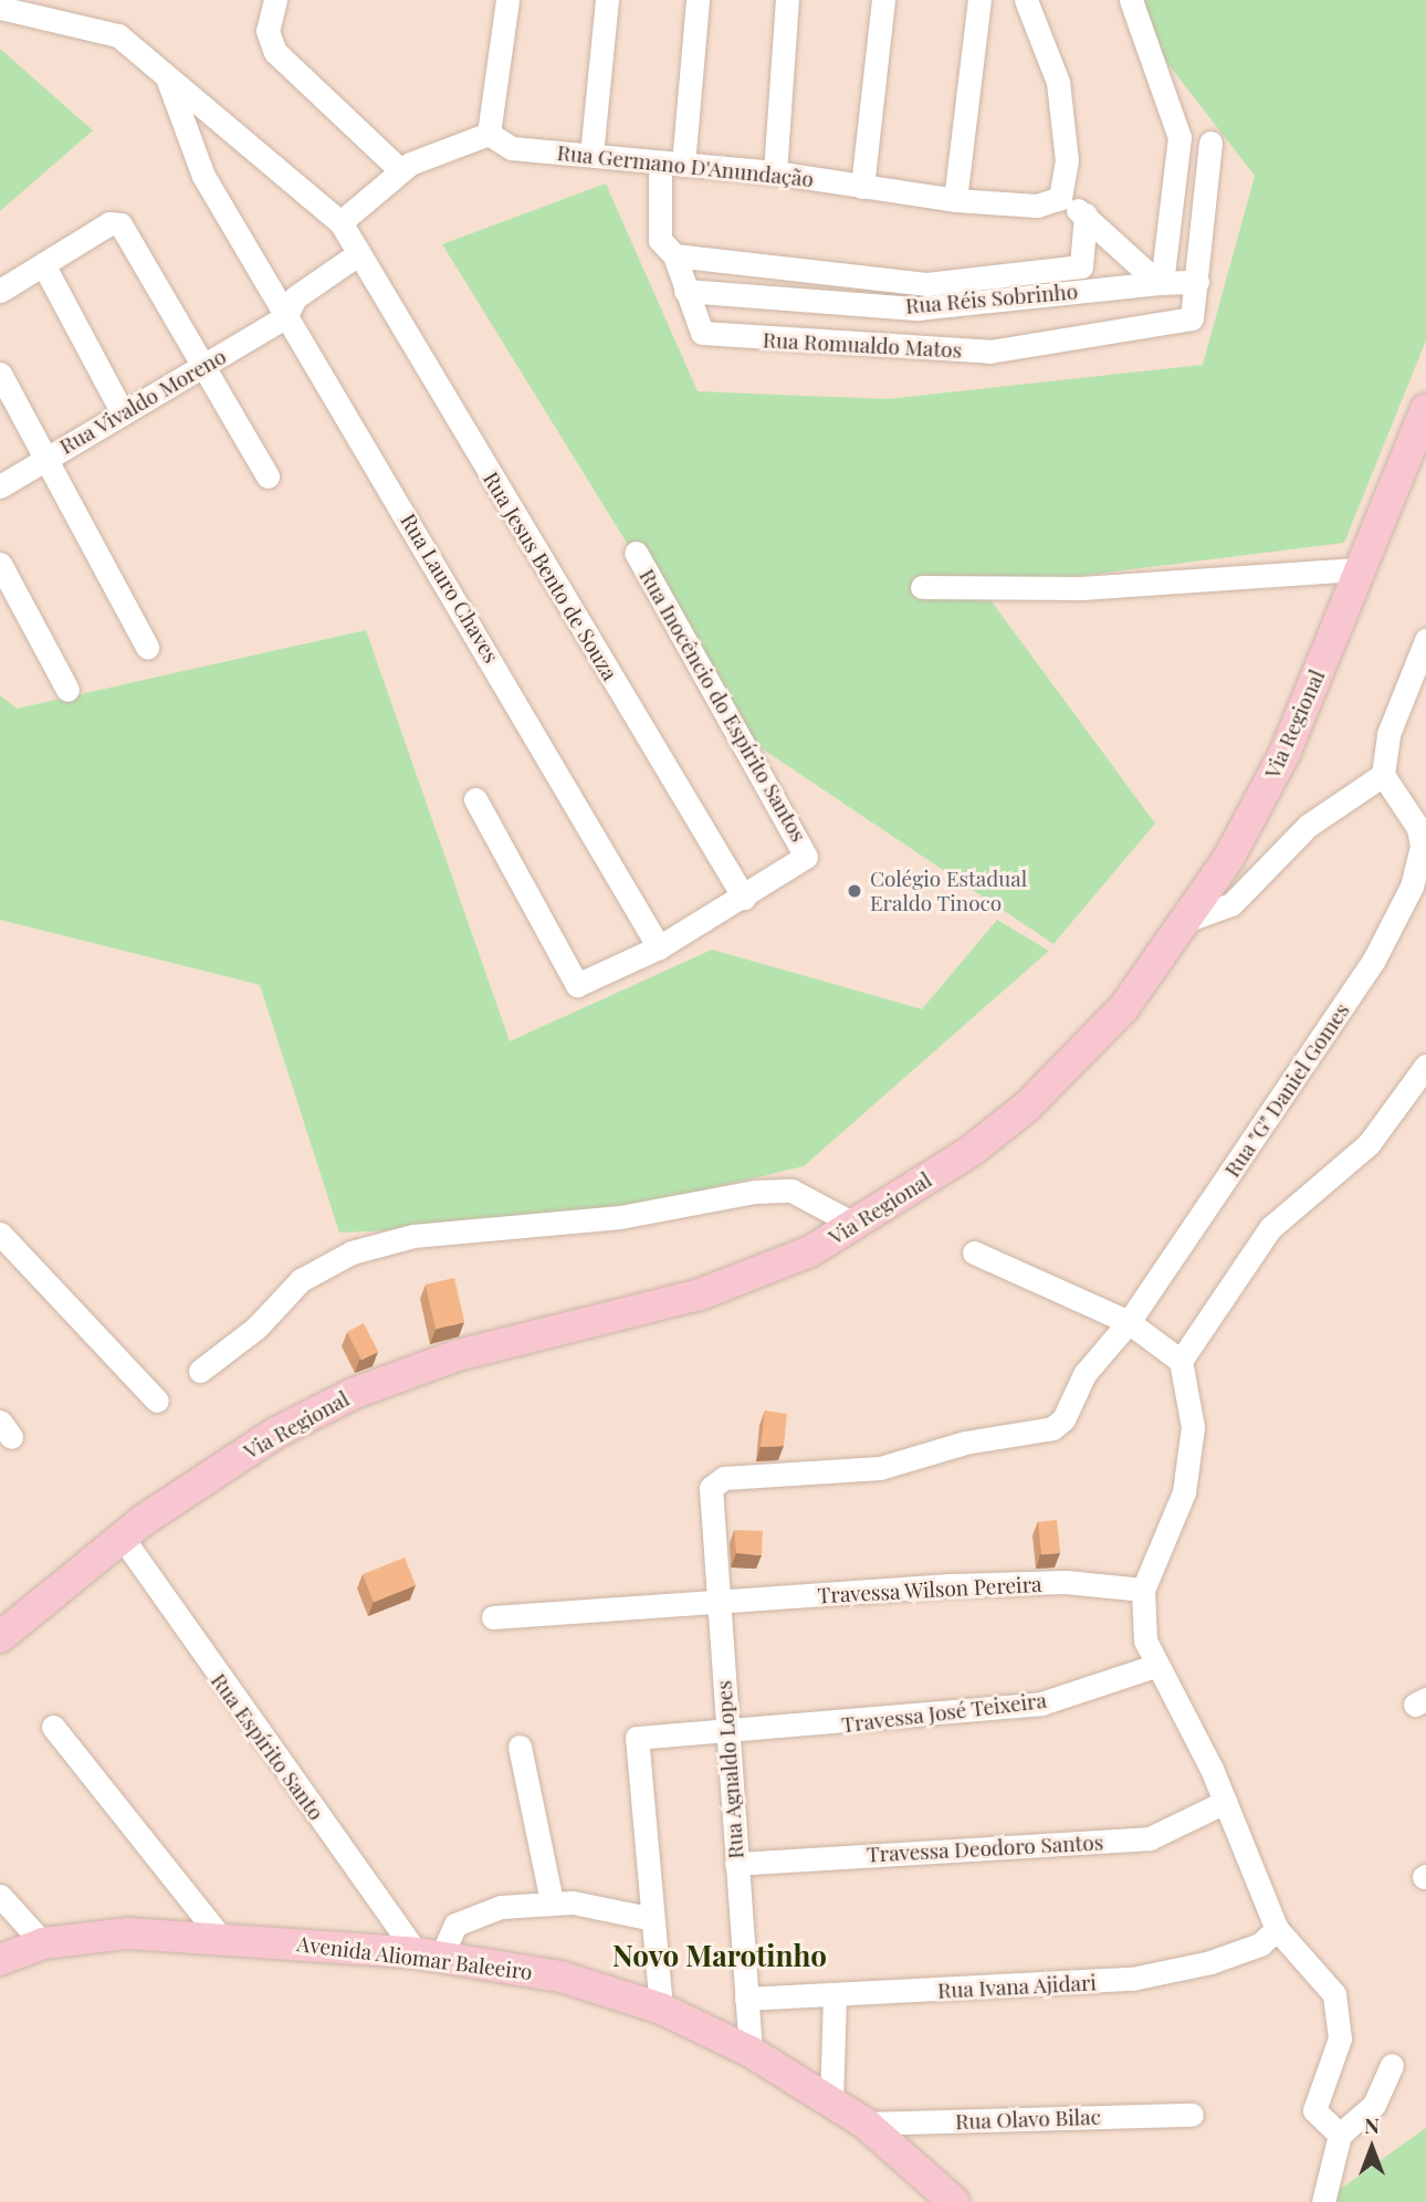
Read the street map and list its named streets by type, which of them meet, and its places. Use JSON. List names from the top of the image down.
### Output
{
  "streets": {
    "main road": ["Via Regional", "Avenida Aliomar Baleeiro"],
    "street": [
      "Rua Germano D'Anundação",
      "Rua Réis Sobrinho",
      "Rua Romualdo Matos",
      "Rua Vivaldo Moreno",
      "Rua Jesus Bento de Souza",
      "Rua Lauro Chaves",
      "Rua Inocêncio do Espírito Santos",
      "Rua \"G\" Daniel Gomes",
      "Travessa Wilson Pereira",
      "Travessa José Teixeira",
      "Rua Espírito Santo",
      "Rua Agnaldo Lopes",
      "Travessa Deodoro Santos",
      "Rua Ivana Ajidari",
      "Rua Olavo Bilac"
    ]
  },
  "crossings": [
    ["Rua Germano D'Anundação", "Rua Romualdo Matos"],
    ["Rua Réis Sobrinho", "Rua Romualdo Matos"],
    ["Rua Vivaldo Moreno", "Rua Lauro Chaves"],
    ["Rua Jesus Bento de Souza", "Rua Lauro Chaves"],
    ["Rua Jesus Bento de Souza", "Rua Inocêncio do Espírito Santos"],
    ["Via Regional", "Rua Espírito Santo"],
    ["Rua \"G\" Daniel Gomes", "Rua Agnaldo Lopes"],
    ["Travessa Wilson Pereira", "Rua Agnaldo Lopes"],
    ["Travessa José Teixeira", "Rua Agnaldo Lopes"],
    ["Rua Espírito Santo", "Avenida Aliomar Baleeiro"],
    ["Rua Agnaldo Lopes", "Travessa Deodoro Santos"],
    ["Rua Agnaldo Lopes", "Avenida Aliomar Baleeiro"],
    ["Rua Agnaldo Lopes", "Rua Ivana Ajidari"],
    ["Avenida Aliomar Baleeiro", "Rua Olavo Bilac"]
  ],
  "districts": ["Novo Marotinho"],
  "places": ["Colégio Estadual Eraldo Tinoco"],
  "north": "top"
}
